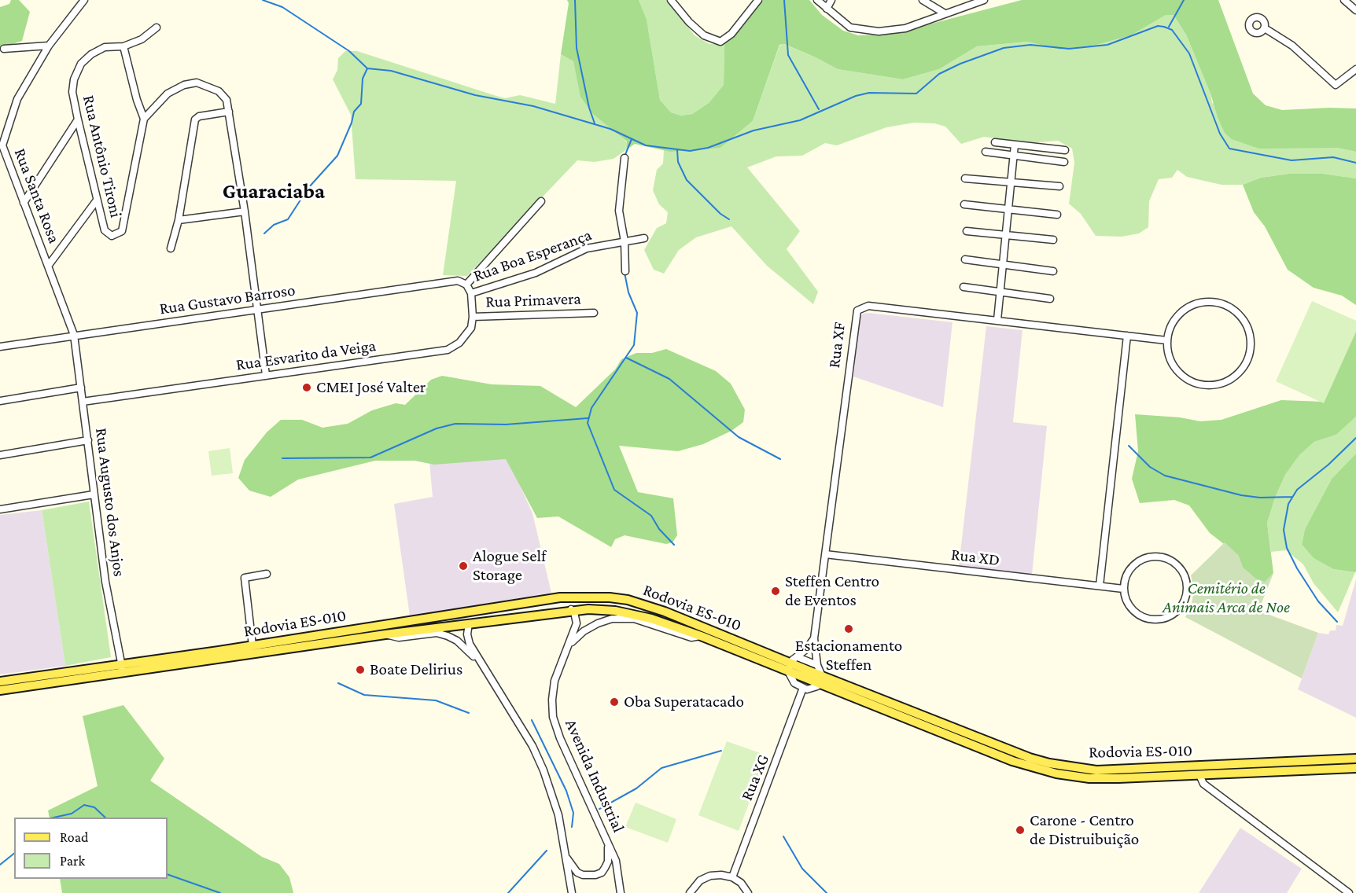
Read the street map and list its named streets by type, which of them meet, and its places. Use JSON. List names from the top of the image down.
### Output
{
  "streets": {
    "main road": ["Rodovia ES-010"],
    "street": [
      "Rua Antônio Tironi",
      "Rua Santa Rosa",
      "Rua Boa Esperança",
      "Rua Gustavo Barroso",
      "Rua Primavera",
      "Rua XF",
      "Rua Esvarito da Veiga",
      "Rua Augusto dos Anjos",
      "Rua XD",
      "Avenida Industrial",
      "Rua XG"
    ]
  },
  "crossings": [
    ["Rua Santa Rosa", "Rua Gustavo Barroso"],
    ["Rua Santa Rosa", "Rua Augusto dos Anjos"],
    ["Rua Gustavo Barroso", "Rua Augusto dos Anjos"],
    ["Rua Primavera", "Rua Esvarito da Veiga"],
    ["Rua XF", "Rua XD"],
    ["Rua XF", "Rodovia ES-010"],
    ["Rua Esvarito da Veiga", "Rua Augusto dos Anjos"],
    ["Rua Augusto dos Anjos", "Rodovia ES-010"],
    ["Rodovia ES-010", "Avenida Industrial"]
  ],
  "districts": ["Guaraciaba"],
  "parks": ["Cemitério de Animais Arca de Noe"],
  "places": [
    "CMEI José Valter",
    "Alogue Self Storage",
    "Steffen Centro de Eventos",
    "Estacionamento Steffen",
    "Boate Delirius",
    "Oba Superatacado",
    "Carone - Centro de Distruibuição"
  ],
  "legend": ["Road", "Park"]
}
